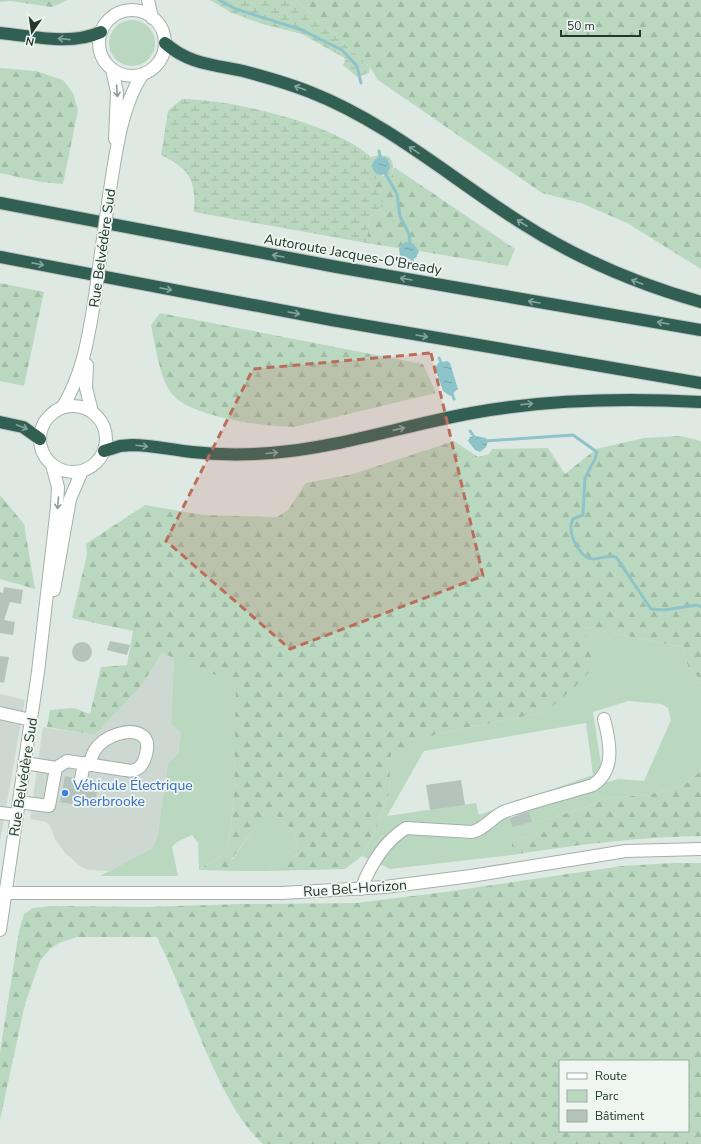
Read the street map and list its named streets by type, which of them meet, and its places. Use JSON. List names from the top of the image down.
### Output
{
  "streets": {
    "highway": ["Autoroute Jacques-O'Bready"],
    "street": ["Rue Belvédère Sud", "Rue Bel-Horizon"]
  },
  "crossings": [
    ["Rue Belvédère Sud", "Rue Bel-Horizon"]
  ],
  "places": ["Véhicule Électrique Sherbrooke"],
  "legend": ["Route", "Parc", "Bâtiment"],
  "scale_bar": "50 m",
  "north": "bottom"
}
